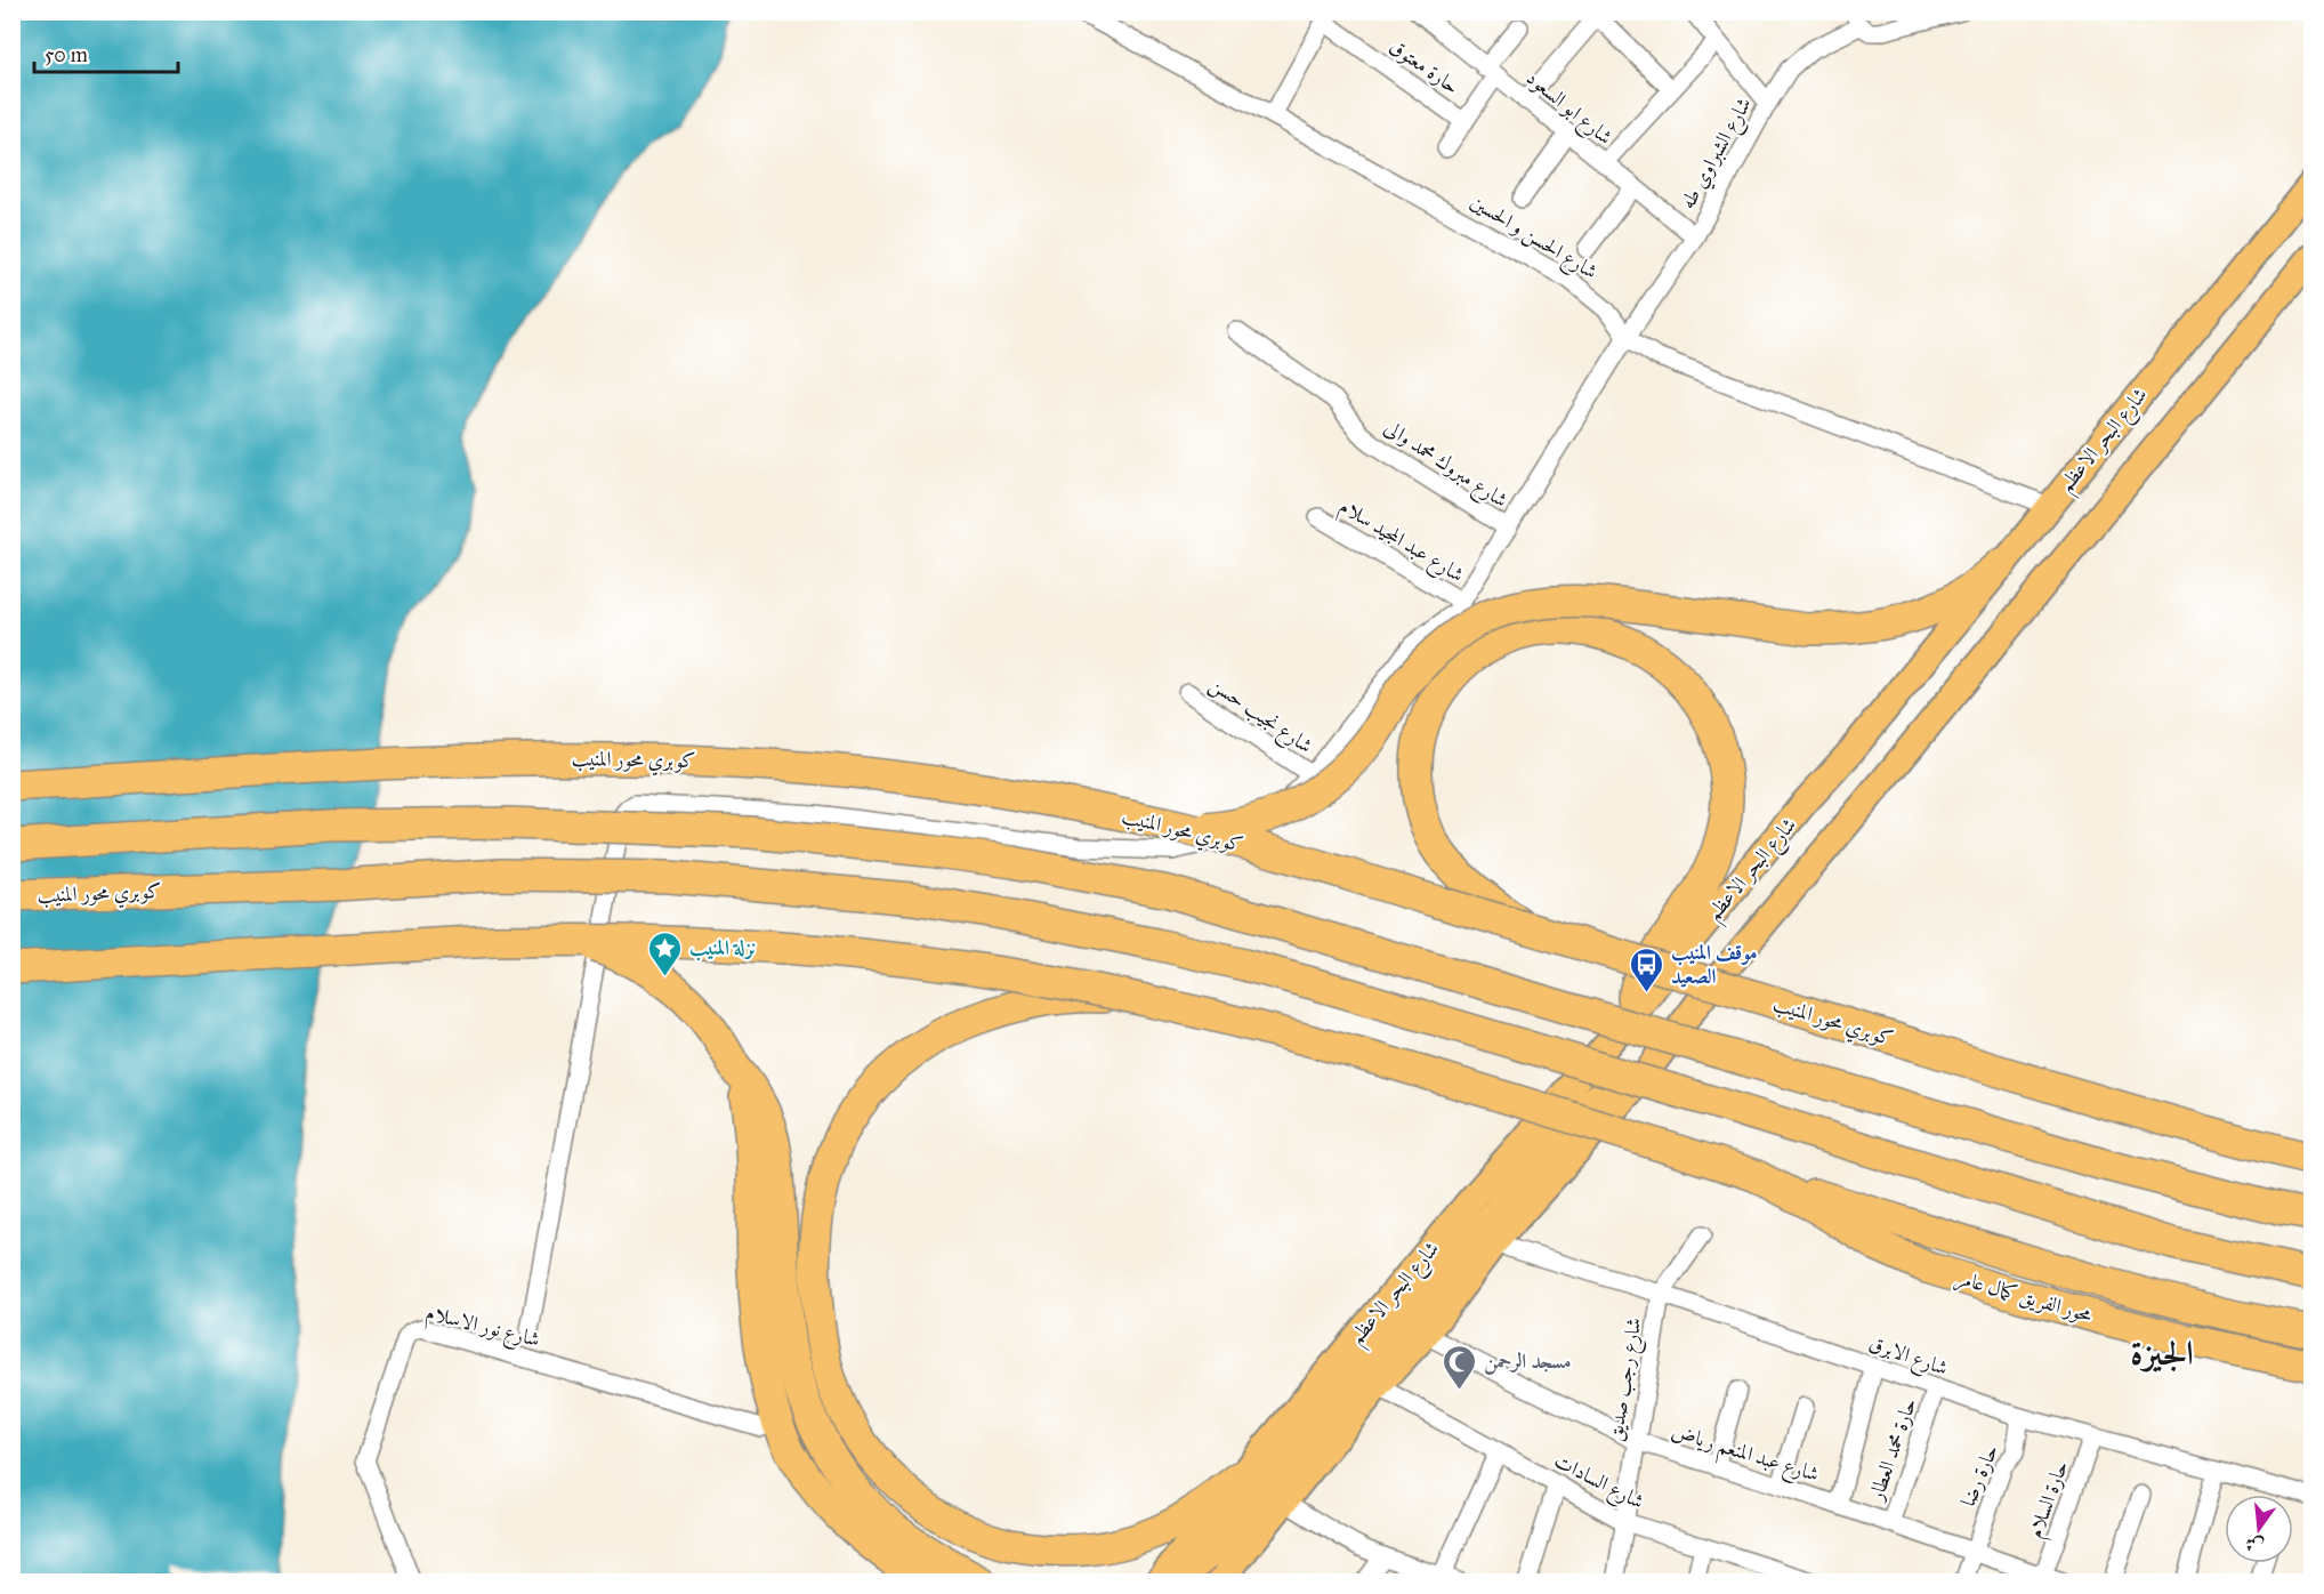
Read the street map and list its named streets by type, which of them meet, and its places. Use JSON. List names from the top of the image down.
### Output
{
  "streets": {
    "highway": ["كوبري محور المنيب", "محور الفريق كمال عامر"],
    "main road": ["شارع البحر الاعظم"],
    "street": [
      "حارة معتوق",
      "شارع ابو السعود",
      "شارع الشبراوي طه",
      "شارع الحسن و الحسين",
      "شارع مبروك محمد والى",
      "شارع عبد المجيد سلام",
      "شارع نجيب حسن",
      "شارع نور الاسلام",
      "شارع الابرق",
      "شارع رجب صديق",
      "حارة محمد العطار",
      "شارع عبد المنعم رياض",
      "حارة رضا",
      "شارع السادات",
      "حارة السلام"
    ]
  },
  "crossings": [
    ["شارع ابو السعود", "شارع الشبراوي طه"],
    ["شارع الشبراوي طه", "شارع الحسن و الحسين"],
    ["شارع الشبراوي طه", "شارع مبروك محمد والى"],
    ["شارع الشبراوي طه", "شارع عبد المجيد سلام"],
    ["شارع الشبراوي طه", "شارع نجيب حسن"],
    ["شارع الحسن و الحسين", "شارع البحر الاعظم"],
    ["شارع الابرق", "شارع رجب صديق"],
    ["شارع الابرق", "حارة محمد العطار"],
    ["شارع الابرق", "حارة رضا"],
    ["شارع الابرق", "حارة السلام"],
    ["شارع رجب صديق", "شارع عبد المنعم رياض"],
    ["شارع رجب صديق", "شارع السادات"],
    ["حارة محمد العطار", "شارع عبد المنعم رياض"],
    ["شارع عبد المنعم رياض", "حارة رضا"],
    ["شارع عبد المنعم رياض", "حارة السلام"]
  ],
  "districts": ["الجيزة"],
  "places": {
    "place": ["نزلة المنيب"],
    "bus stop": ["موقف المنيب الصعيد"],
    "mosque": ["مسجد الرحمن"]
  },
  "scale_bar": "50 m",
  "north": "bottom"
}
